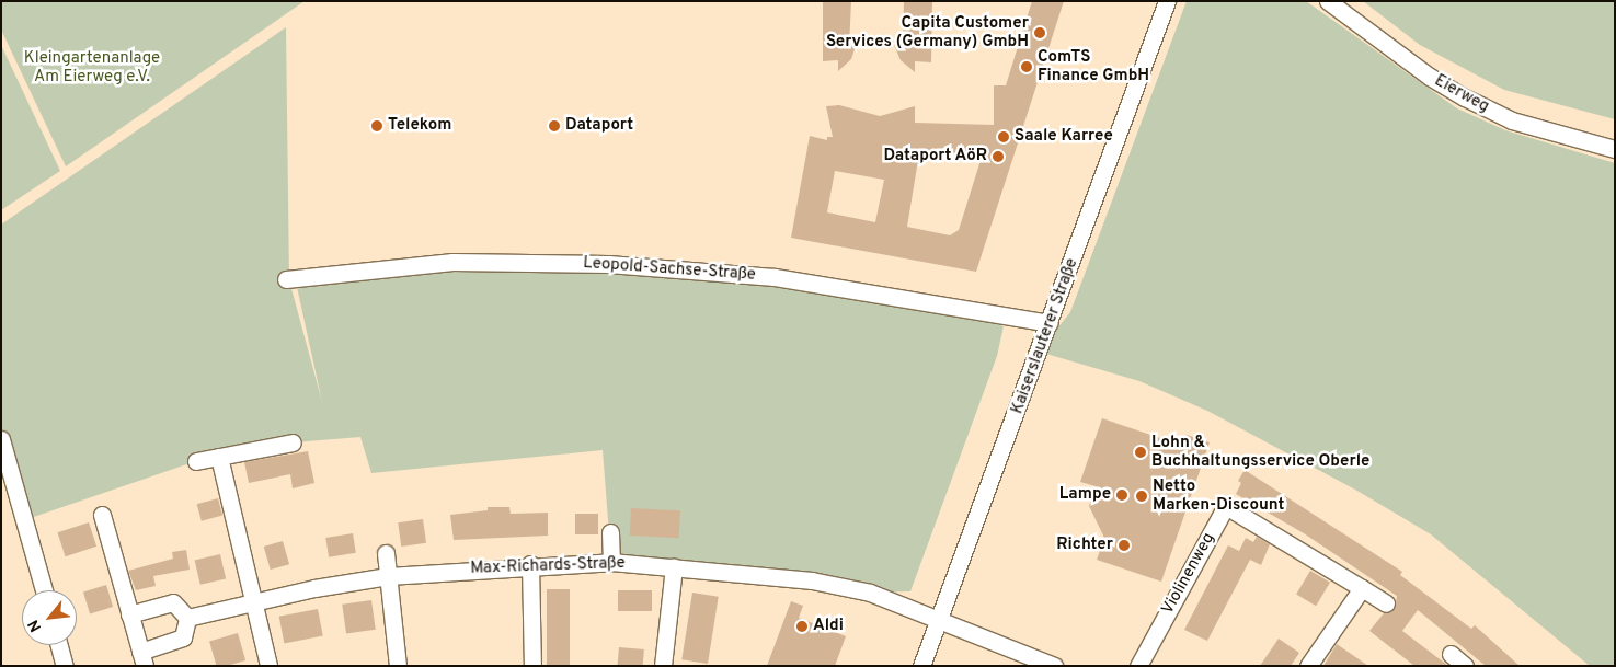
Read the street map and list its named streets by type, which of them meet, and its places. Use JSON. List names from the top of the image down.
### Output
{
  "streets": {
    "street": [
      "Eierweg",
      "Leopold-Sachse-Straße",
      "Kaiserslauterer Straße",
      "Max-Richards-Straße",
      "Violinenweg"
    ]
  },
  "crossings": [
    ["Leopold-Sachse-Straße", "Kaiserslauterer Straße"],
    ["Kaiserslauterer Straße", "Max-Richards-Straße"]
  ],
  "parks": ["Kleingartenanlage Am Eierweg e.V."],
  "places": [
    "Capita Customer Services (Germany) GmbH",
    "ComTS Finance GmbH",
    "Telekom",
    "Dataport",
    "Saale Karree",
    "Dataport AöR",
    "Lohn & Buchhaltungsservice Oberle",
    "Lampe",
    "Netto Marken-Discount",
    "Richter",
    "Aldi"
  ],
  "north": "bottom left"
}
